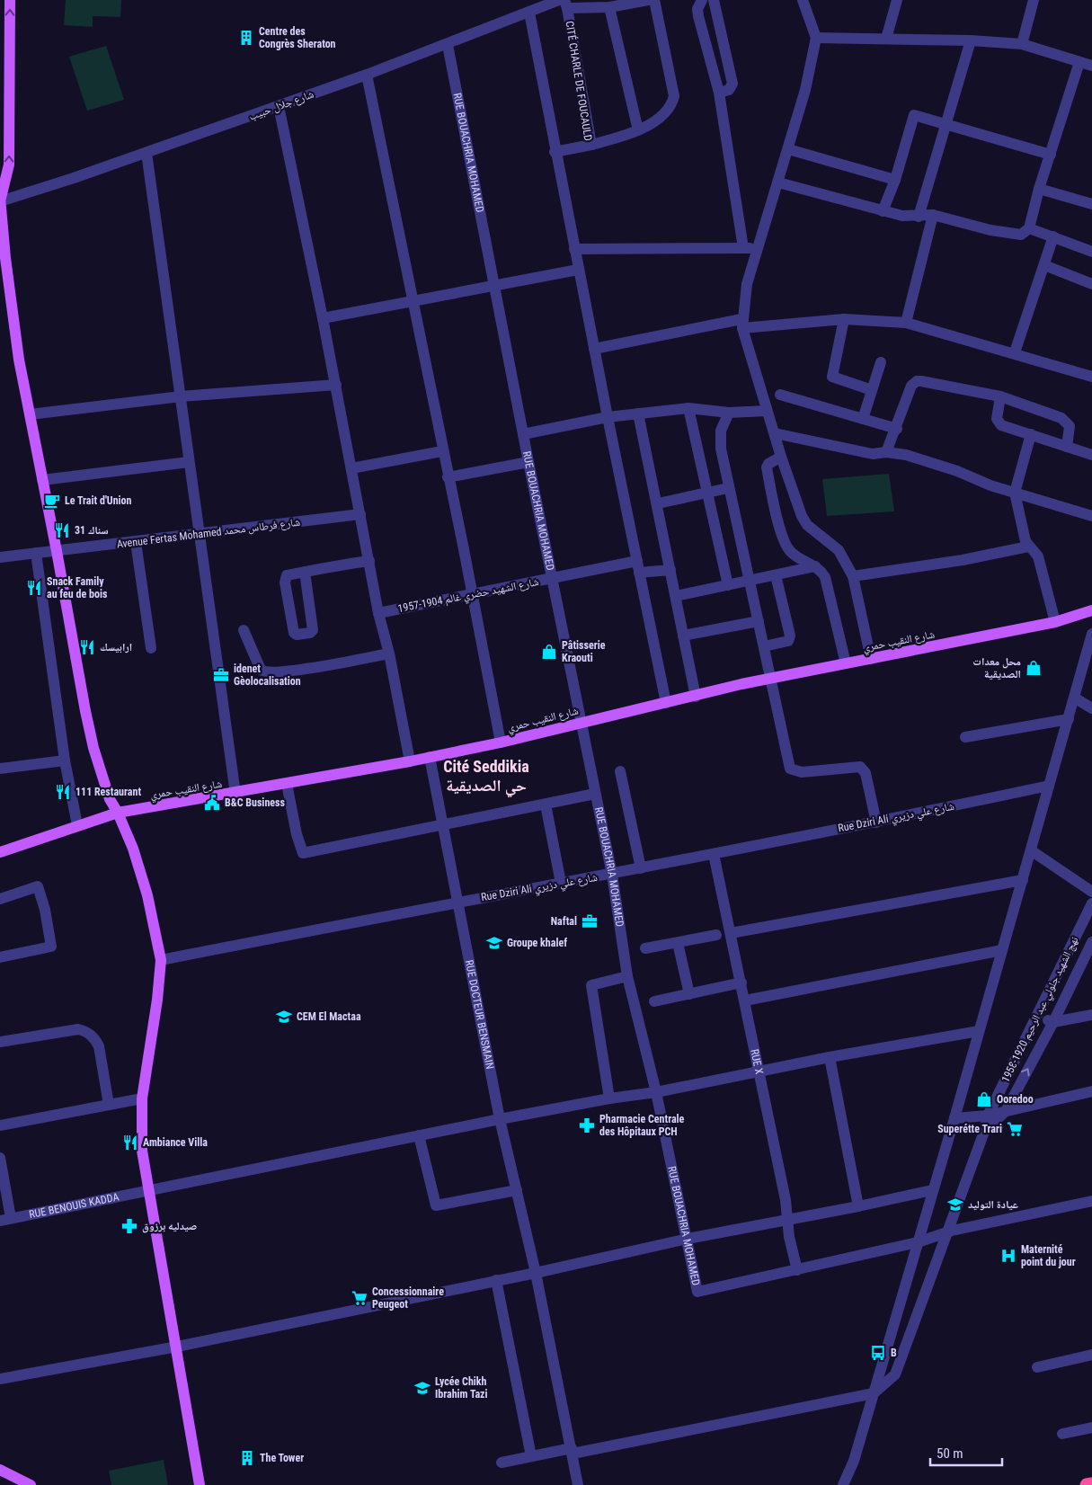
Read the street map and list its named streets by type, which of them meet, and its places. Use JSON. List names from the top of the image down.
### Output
{
  "streets": {
    "main road": ["شارع النقيب حمري"],
    "street": [
      "CITÉ CHARLE DE FOUCAULD",
      "شارع جلال حبيب",
      "RUE BOUACHRIA MOHAMED",
      "Avenue Fertas Mohamed شارع فرطاس محمد",
      "شارع الشهيد حضري غالم 1904-1957",
      "Rue Dziri Ali شارع علي دزيري",
      "نهج الشهيد جلولي عبد الرحيم 1920-1958",
      "RUE DOCTEUR BENSMAIN",
      "RUE X",
      "RUE BENOUIS KADDA"
    ]
  },
  "crossings": [
    ["CITÉ CHARLE DE FOUCAULD", "شارع جلال حبيب"],
    ["شارع جلال حبيب", "RUE BOUACHRIA MOHAMED"],
    ["RUE BOUACHRIA MOHAMED", "شارع الشهيد حضري غالم 1904-1957"],
    ["RUE BOUACHRIA MOHAMED", "شارع النقيب حمري"],
    ["RUE BOUACHRIA MOHAMED", "Rue Dziri Ali شارع علي دزيري"],
    ["RUE BOUACHRIA MOHAMED", "RUE X"],
    ["RUE BOUACHRIA MOHAMED", "RUE BENOUIS KADDA"],
    ["شارع النقيب حمري", "RUE DOCTEUR BENSMAIN"],
    ["Rue Dziri Ali شارع علي دزيري", "RUE DOCTEUR BENSMAIN"],
    ["Rue Dziri Ali شارع علي دزيري", "RUE X"],
    ["RUE DOCTEUR BENSMAIN", "RUE BENOUIS KADDA"],
    ["RUE X", "RUE BENOUIS KADDA"]
  ],
  "districts": ["Cité Seddikia حي الصديقية"],
  "places": {
    "building": ["Centre des Congrès Sheraton", "The Tower"],
    "cafe": ["Le Trait d'Union"],
    "restaurant": [
      "سناك 31",
      "Snack Family au feu de bois",
      "ارابيسك",
      "111 Restaurant",
      "Ambiance Villa"
    ],
    "shop": ["Pâtisserie Kraouti", "محل معدات الصديقية", "Ooredoo"],
    "office": ["idenet Gèolocalisation", "Naftal"],
    "public building": ["B&C Business"],
    "school or university": [
      "Groupe khalef",
      "CEM El Mactaa",
      "عيادة التوليد",
      "Lycée Chikh Ibrahim Tazi"
    ],
    "pharmacy": ["Pharmacie Centrale des Hôpitaux PCH", "صيدليه برزوق"],
    "supermarket": ["Superétte Trari", "Concessionnaire Peugeot"],
    "hospital": ["Maternité point du jour"],
    "bus stop": ["B"]
  },
  "scale_bar": "50 m"
}
